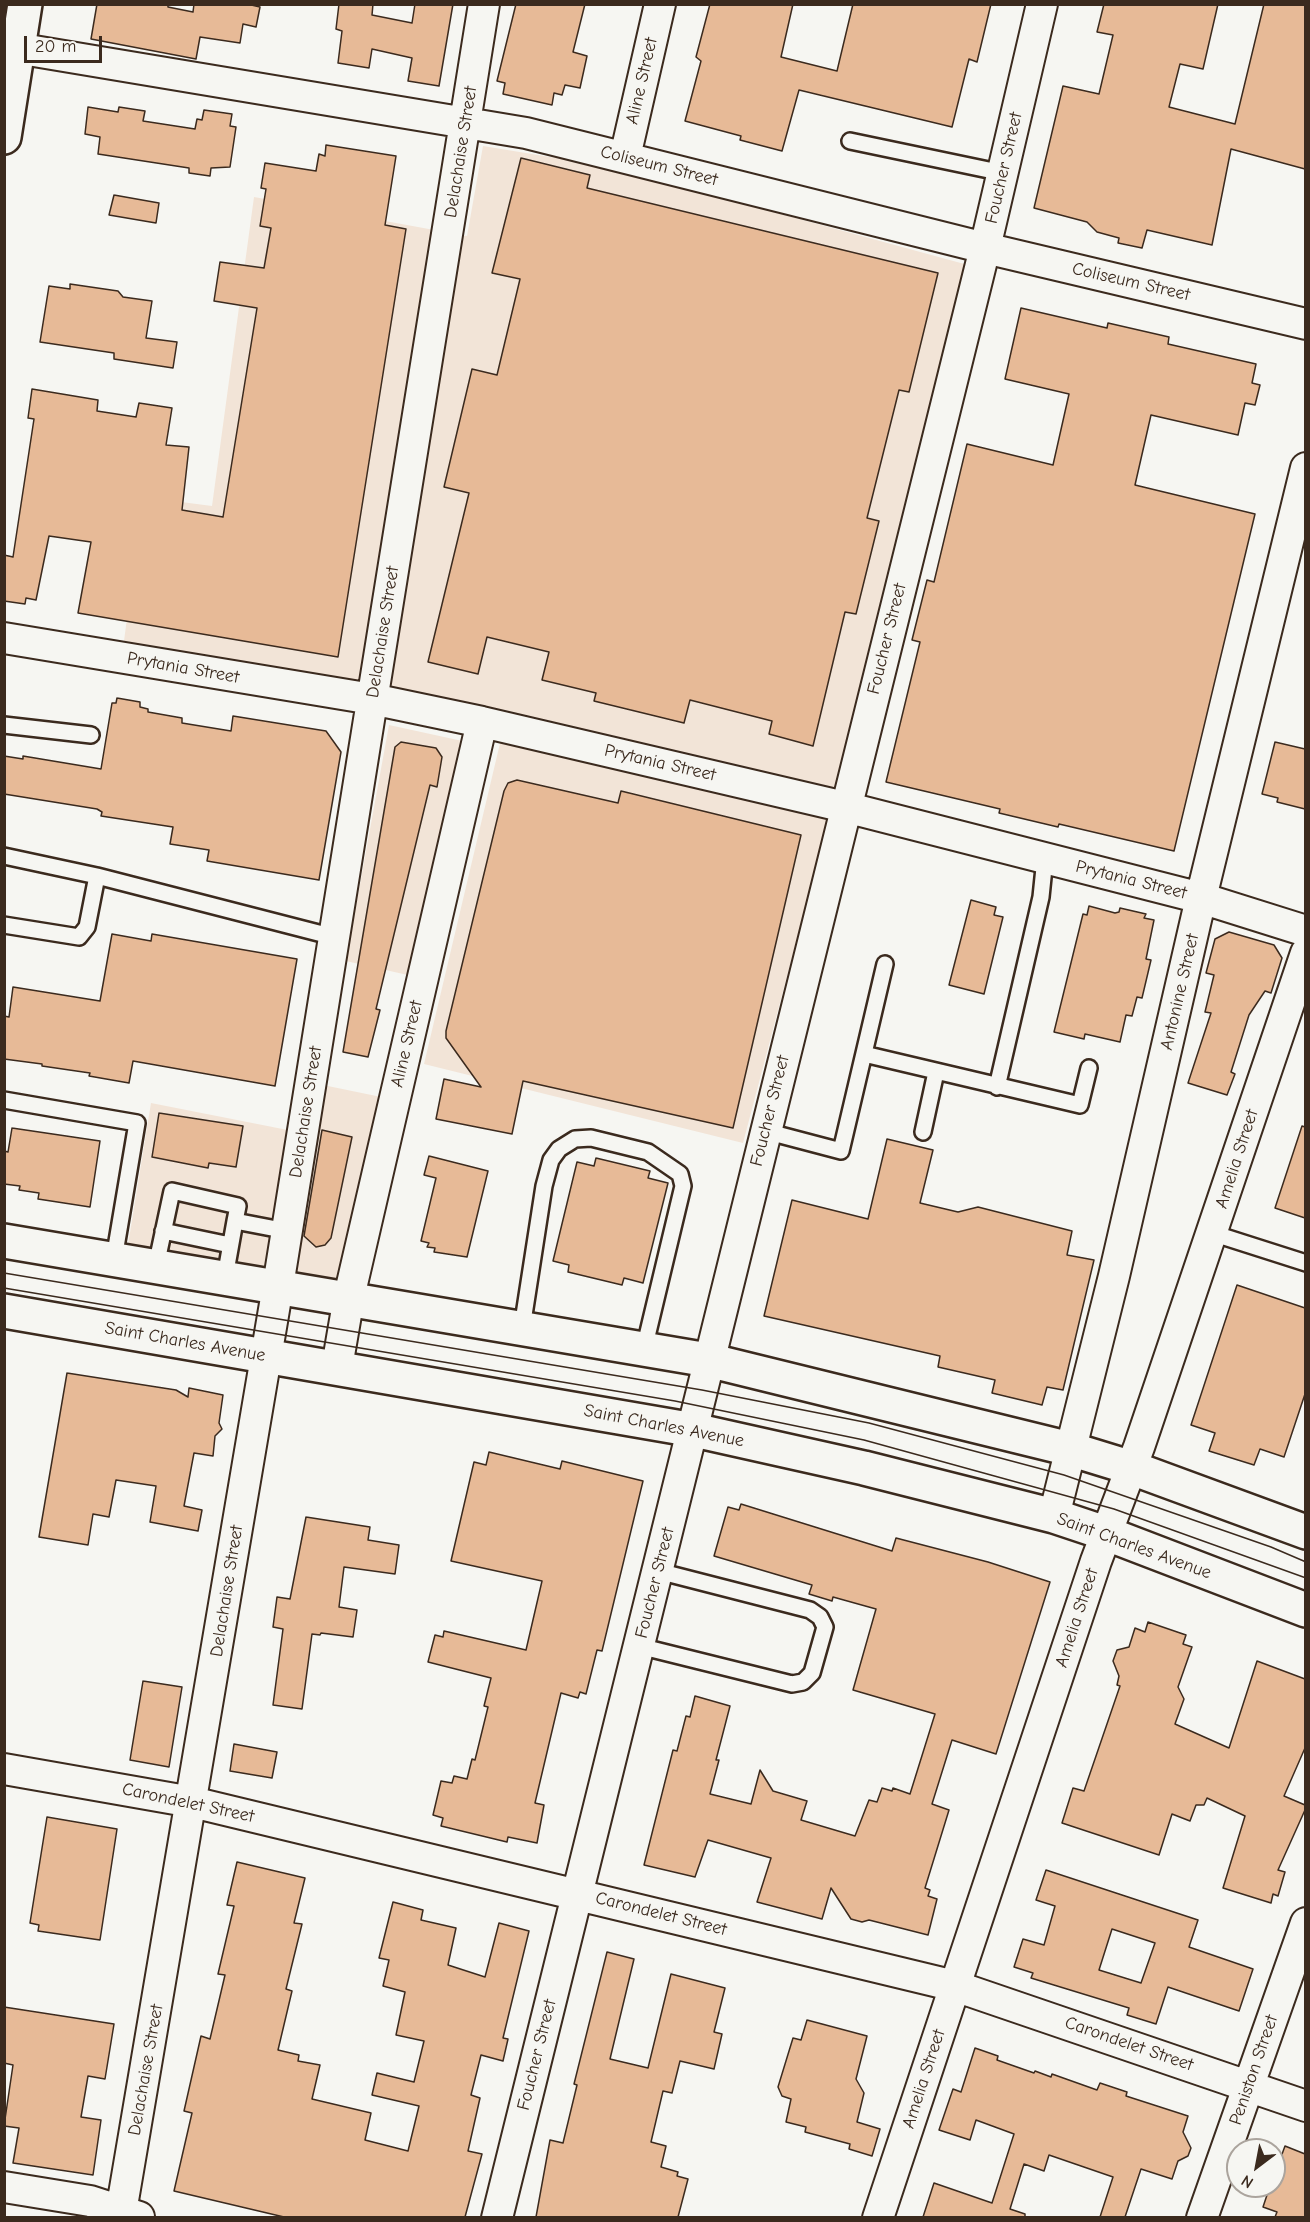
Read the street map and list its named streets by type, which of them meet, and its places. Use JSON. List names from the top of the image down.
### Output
{
  "streets": {
    "main road": ["Saint Charles Avenue"],
    "street": [
      "Aline Street",
      "Delachaise Street",
      "Coliseum Street",
      "Foucher Street",
      "Prytania Street",
      "Antonine Street",
      "Amelia Street",
      "Carondelet Street",
      "Peniston Street"
    ]
  },
  "crossings": [
    ["Aline Street", "Coliseum Street"],
    ["Aline Street", "Prytania Street"],
    ["Aline Street", "Saint Charles Avenue"],
    ["Delachaise Street", "Coliseum Street"],
    ["Delachaise Street", "Prytania Street"],
    ["Delachaise Street", "Saint Charles Avenue"],
    ["Delachaise Street", "Carondelet Street"],
    ["Coliseum Street", "Foucher Street"],
    ["Foucher Street", "Prytania Street"],
    ["Foucher Street", "Saint Charles Avenue"],
    ["Foucher Street", "Carondelet Street"],
    ["Prytania Street", "Antonine Street"],
    ["Antonine Street", "Saint Charles Avenue"],
    ["Amelia Street", "Saint Charles Avenue"],
    ["Amelia Street", "Carondelet Street"],
    ["Carondelet Street", "Peniston Street"]
  ],
  "scale_bar": "20 m",
  "north": "bottom left"
}
